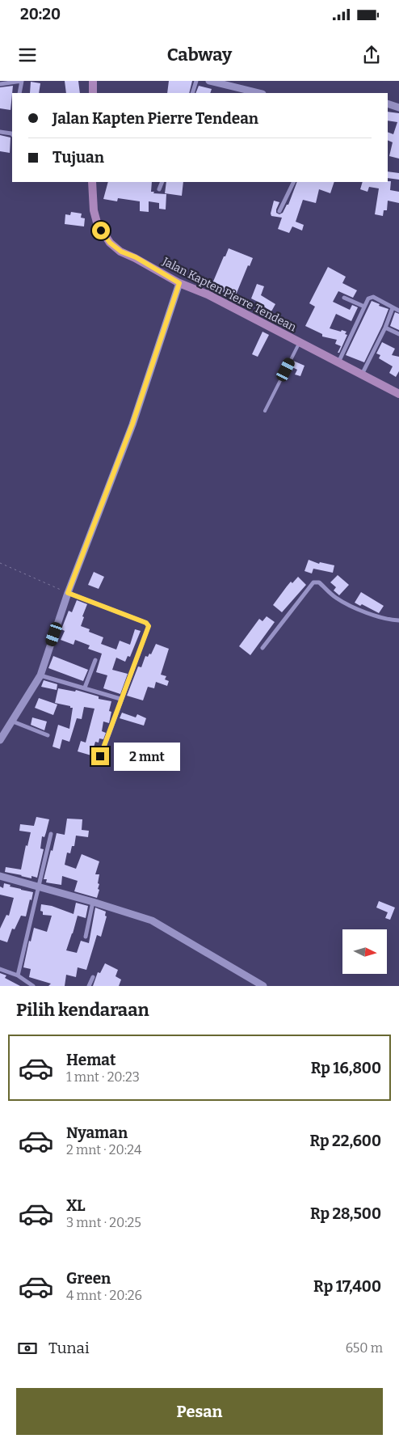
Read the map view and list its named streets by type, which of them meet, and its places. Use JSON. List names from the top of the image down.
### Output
{
  "streets": {
    "main road": ["Jalan Kapten Pierre Tendean"]
  },
  "north": "right",
  "page": {
    "status": "20:20",
    "header": "Cabway",
    "banner": ["Jalan Kapten Pierre Tendean", "Tujuan"],
    "bubble": "2 mnt",
    "heading": "Pilih kendaraan",
    "list": [
      {
        "name": "Hemat",
        "note": "1 mnt · 20:23",
        "value": "Rp 16,800"
      },
      {
        "name": "Nyaman",
        "note": "2 mnt · 20:24",
        "value": "Rp 22,600"
      },
      {
        "name": "XL",
        "note": "3 mnt · 20:25",
        "value": "Rp 28,500"
      },
      {
        "name": "Green",
        "note": "4 mnt · 20:26",
        "value": "Rp 17,400"
      }
    ],
    "pay": ["Tunai", "650 m"],
    "buttons": "Pesan"
  }
}
